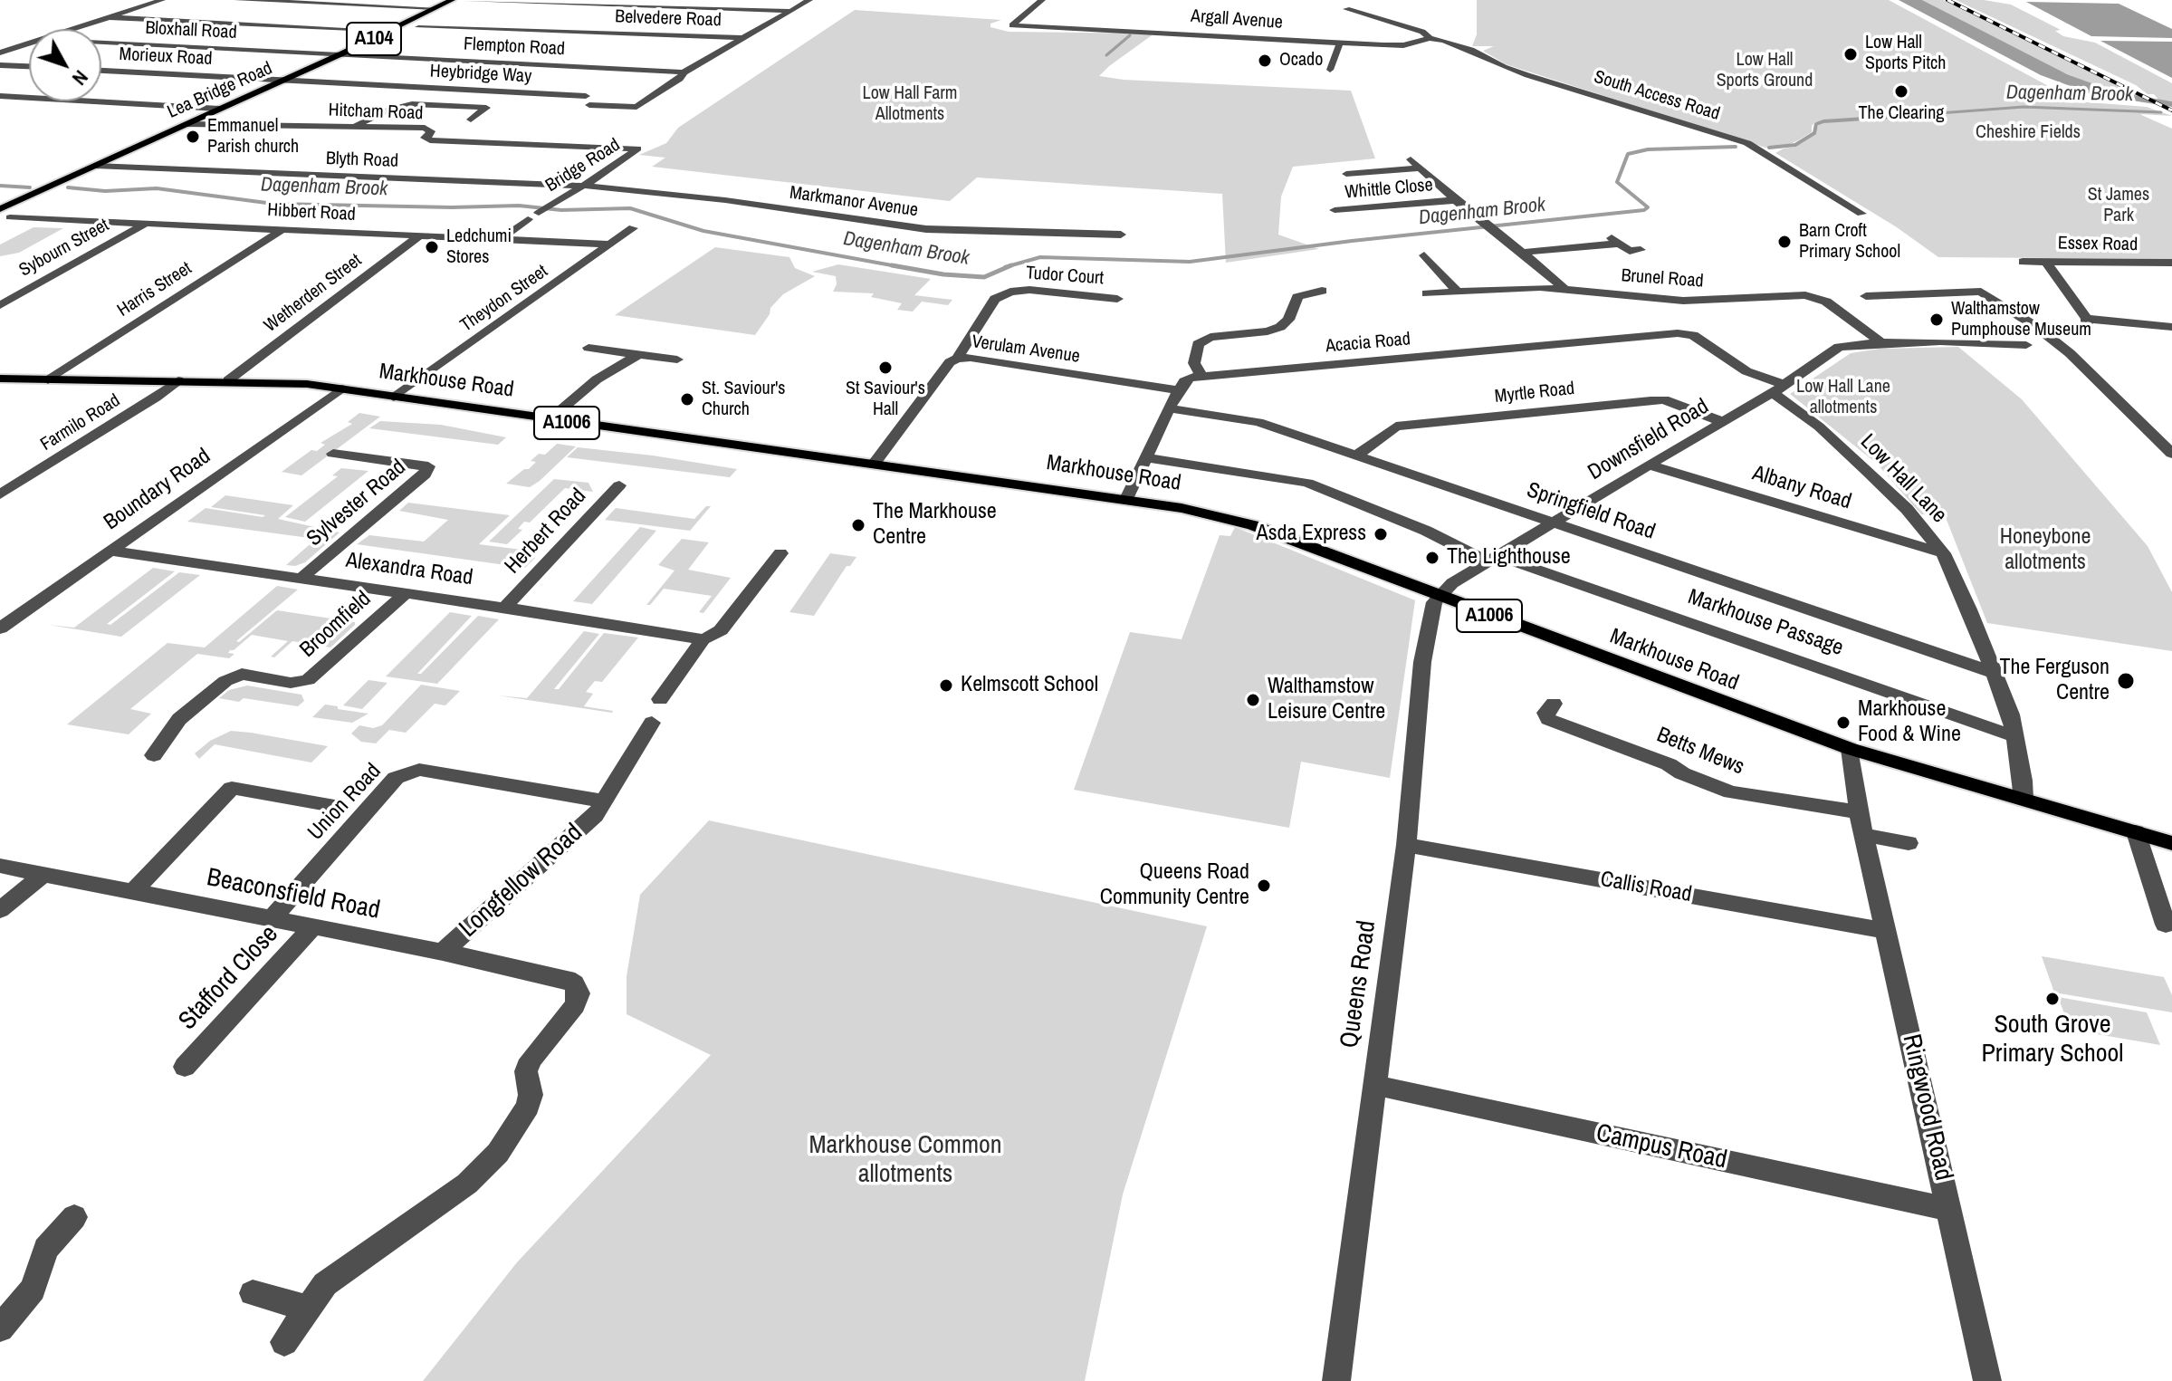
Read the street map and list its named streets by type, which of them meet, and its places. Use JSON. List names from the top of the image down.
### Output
{
  "streets": {
    "main road": [
      "A104",
      "Lea Bridge Road",
      "Markhouse Road",
      "A1006"
    ],
    "street": [
      "Belvedere Road",
      "Argall Avenue",
      "Bloxhall Road",
      "Flempton Road",
      "Morieux Road",
      "Heybridge Way",
      "South Access Road",
      "Hitcham Road",
      "Blyth Road",
      "Bridge Road",
      "Whittle Close",
      "Markmanor Avenue",
      "Hibbert Road",
      "Essex Road",
      "Sybourn Street",
      "Tudor Court",
      "Brunel Road",
      "Harris Street",
      "Wetherden Street",
      "Theydon Street",
      "Acacia Road",
      "Verulam Avenue",
      "Myrtle Road",
      "Farmilo Road",
      "Downsfield Road",
      "Low Hall Lane",
      "Albany Road",
      "Boundary Road",
      "Sylvester Road",
      "Springfield Road",
      "Herbert Road",
      "Alexandra Road",
      "Markhouse Passage",
      "Broomfield",
      "Betts Mews",
      "Union Road",
      "Longfellow Road",
      "Callis Road",
      "Beaconsfield Road",
      "Stafford Close",
      "Queens Road",
      "Ringwood Road",
      "Campus Road"
    ]
  },
  "crossings": [
    ["Argall Avenue", "South Access Road"],
    ["Bloxhall Road", "Flempton Road"],
    ["Bloxhall Road", "Lea Bridge Road"],
    ["Flempton Road", "Lea Bridge Road"],
    ["Morieux Road", "Heybridge Way"],
    ["Morieux Road", "Lea Bridge Road"],
    ["Heybridge Way", "Lea Bridge Road"],
    ["Lea Bridge Road", "Hitcham Road"],
    ["Lea Bridge Road", "Blyth Road"],
    ["Hitcham Road", "Bridge Road"],
    ["Blyth Road", "Bridge Road"],
    ["Blyth Road", "Markmanor Avenue"],
    ["Bridge Road", "Markmanor Avenue"],
    ["Bridge Road", "Hibbert Road"],
    ["Hibbert Road", "Sybourn Street"],
    ["Hibbert Road", "Harris Street"],
    ["Hibbert Road", "Wetherden Street"],
    ["Hibbert Road", "Theydon Street"],
    ["Tudor Court", "Verulam Avenue"],
    ["Harris Street", "Markhouse Road"],
    ["Wetherden Street", "Markhouse Road"],
    ["Theydon Street", "Markhouse Road"],
    ["Acacia Road", "Verulam Avenue"],
    ["Acacia Road", "Low Hall Lane"],
    ["Verulam Avenue", "Markhouse Road"],
    ["Markhouse Road", "Farmilo Road"],
    ["Markhouse Road", "Downsfield Road"],
    ["Markhouse Road", "Low Hall Lane"],
    ["Markhouse Road", "Boundary Road"],
    ["Markhouse Road", "Queens Road"],
    ["Markhouse Road", "Ringwood Road"],
    ["Myrtle Road", "Downsfield Road"],
    ["Myrtle Road", "Springfield Road"],
    ["Downsfield Road", "Low Hall Lane"],
    ["Downsfield Road", "Albany Road"],
    ["Downsfield Road", "Springfield Road"],
    ["Downsfield Road", "Markhouse Passage"],
    ["Downsfield Road", "Queens Road"],
    ["Low Hall Lane", "Albany Road"],
    ["Low Hall Lane", "Springfield Road"],
    ["Low Hall Lane", "Markhouse Passage"],
    ["Boundary Road", "Alexandra Road"],
    ["Sylvester Road", "Alexandra Road"],
    ["Herbert Road", "Alexandra Road"],
    ["Alexandra Road", "Broomfield"],
    ["Betts Mews", "Ringwood Road"],
    ["Union Road", "Longfellow Road"],
    ["Union Road", "Beaconsfield Road"],
    ["Longfellow Road", "Beaconsfield Road"],
    ["Callis Road", "Queens Road"],
    ["Callis Road", "Ringwood Road"],
    ["Beaconsfield Road", "Stafford Close"],
    ["Queens Road", "Campus Road"],
    ["Ringwood Road", "Campus Road"]
  ],
  "water": ["Dagenham Brook"],
  "parks": [
    "Low Hall Sports Ground",
    "Low Hall Farm Allotments",
    "Cheshire Fields",
    "St James Park",
    "Low Hall Lane allotments",
    "Honeybone allotments",
    "Markhouse Common allotments"
  ],
  "places": [
    "Low Hall Sports Pitch",
    "Ocado",
    "The Clearing",
    "Emmanuel Parish church",
    "Barn Croft Primary School",
    "Ledchumi Stores",
    "Walthamstow Pumphouse Museum",
    "St Saviour's Hall",
    "St. Saviour's Church",
    "The Markhouse Centre",
    "Asda Express",
    "The Lighthouse",
    "The Ferguson Centre",
    "Kelmscott School",
    "Walthamstow Leisure Centre",
    "Markhouse Food & Wine",
    "Queens Road Community Centre",
    "South Grove Primary School"
  ],
  "north": "bottom right"
}
